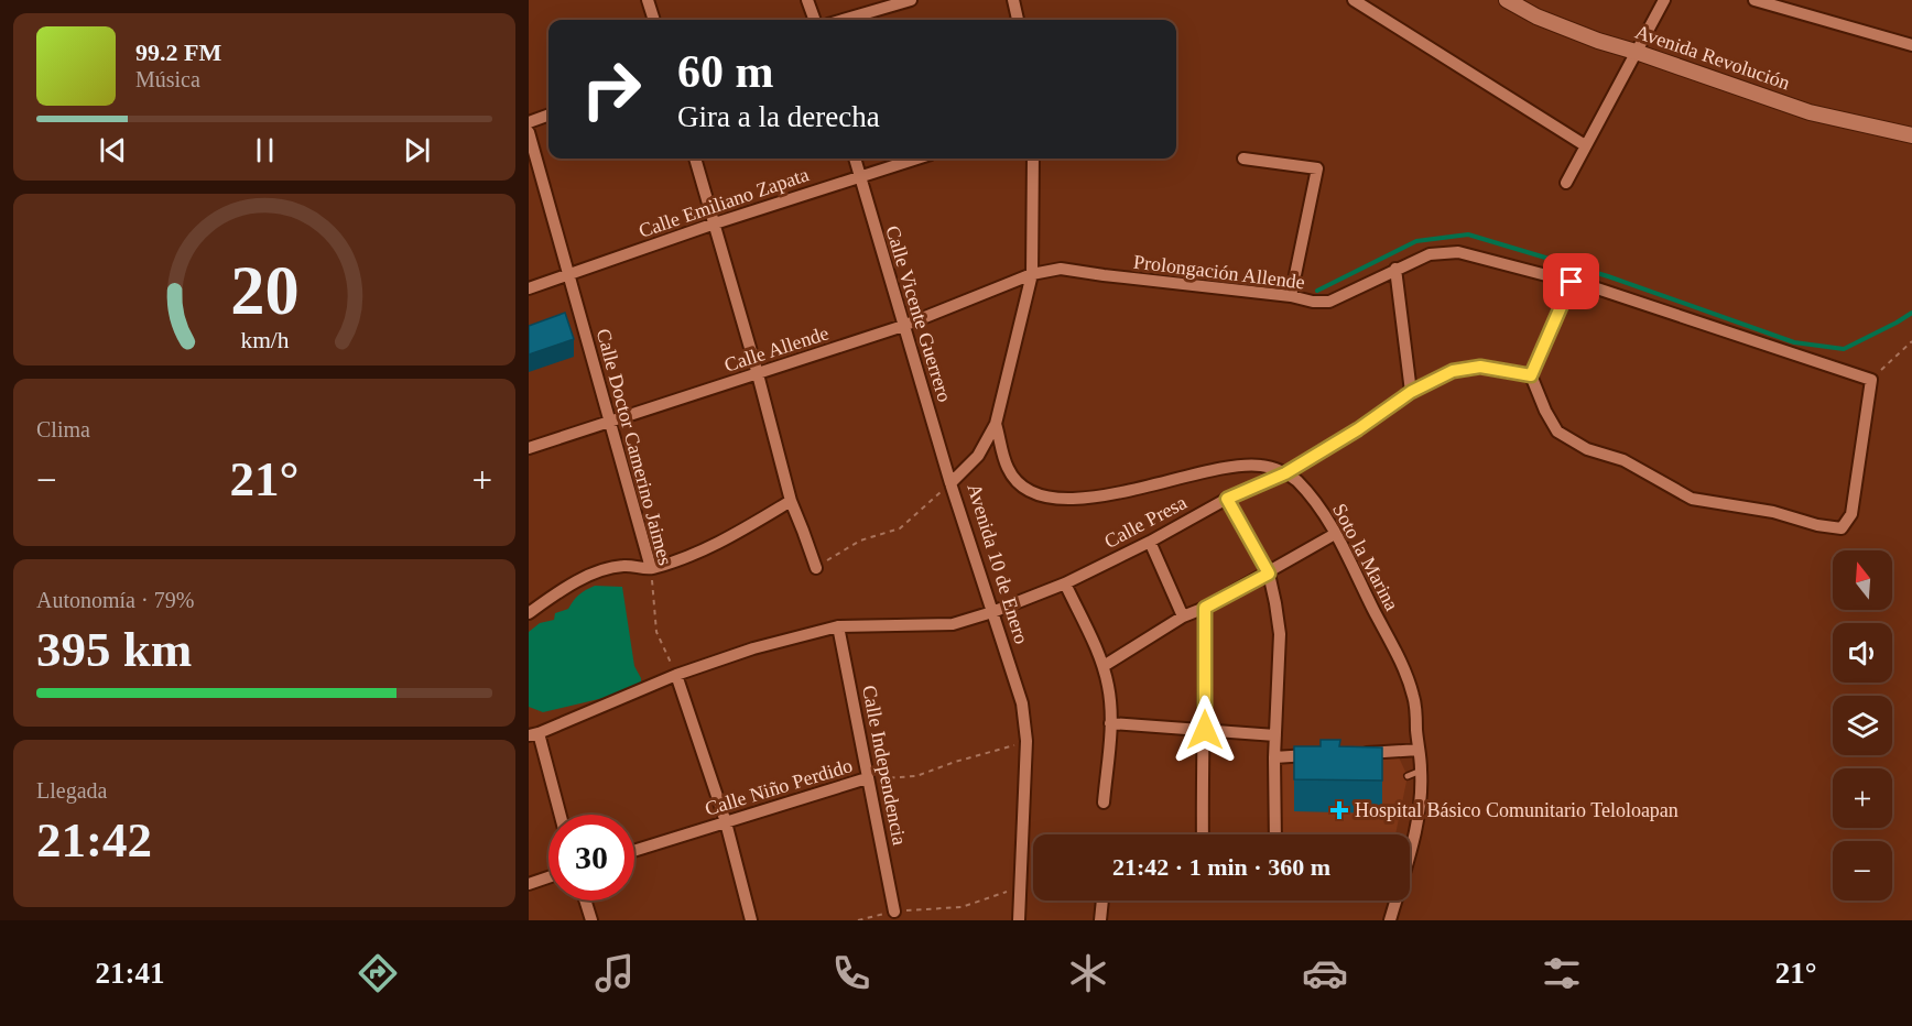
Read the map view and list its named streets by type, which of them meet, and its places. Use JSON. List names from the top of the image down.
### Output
{
  "streets": {
    "street": [
      "Avenida Revolución",
      "Calle Emiliano Zapata",
      "Prolongación Allende",
      "Calle Vicente Guerrero",
      "Calle Allende",
      "Calle Doctor Camerino Jaimes",
      "Calle Presa",
      "Soto la Marina",
      "Avenida 10 de Enero",
      "Calle Independencia",
      "Calle Niño Perdido"
    ]
  },
  "crossings": [
    ["Calle Emiliano Zapata", "Calle Vicente Guerrero"],
    ["Calle Emiliano Zapata", "Calle Doctor Camerino Jaimes"],
    ["Prolongación Allende", "Calle Allende"],
    ["Prolongación Allende", "Avenida 10 de Enero"],
    ["Calle Vicente Guerrero", "Calle Allende"],
    ["Calle Vicente Guerrero", "Avenida 10 de Enero"],
    ["Calle Allende", "Calle Doctor Camerino Jaimes"],
    ["Calle Allende", "Avenida 10 de Enero"],
    ["Calle Doctor Camerino Jaimes", "Calle Presa"],
    ["Calle Presa", "Soto la Marina"],
    ["Calle Presa", "Avenida 10 de Enero"],
    ["Calle Presa", "Calle Independencia"],
    ["Soto la Marina", "Avenida 10 de Enero"],
    ["Avenida 10 de Enero", "Calle Niño Perdido"],
    ["Calle Independencia", "Calle Niño Perdido"]
  ],
  "places": {
    "health": ["Hospital Básico Comunitario Teloloapan"]
  },
  "north": "top",
  "page": {
    "turn": ["60 m", "Gira a la derecha"],
    "song": ["99.2 FM", "Música"],
    "tile": [
      "Clima",
      ["Autonomía · 79%", "395 km"],
      ["Llegada", "21:42"]
    ],
    "heat": ["−", "21°", "+"],
    "map_buttons": ["+", "−"],
    "limit": "30",
    "trip": "21:42 · 1 min · 360 m",
    "tabs": ["21:41", "21°"],
    "gauge": ["20", "km/h"]
  }
}
